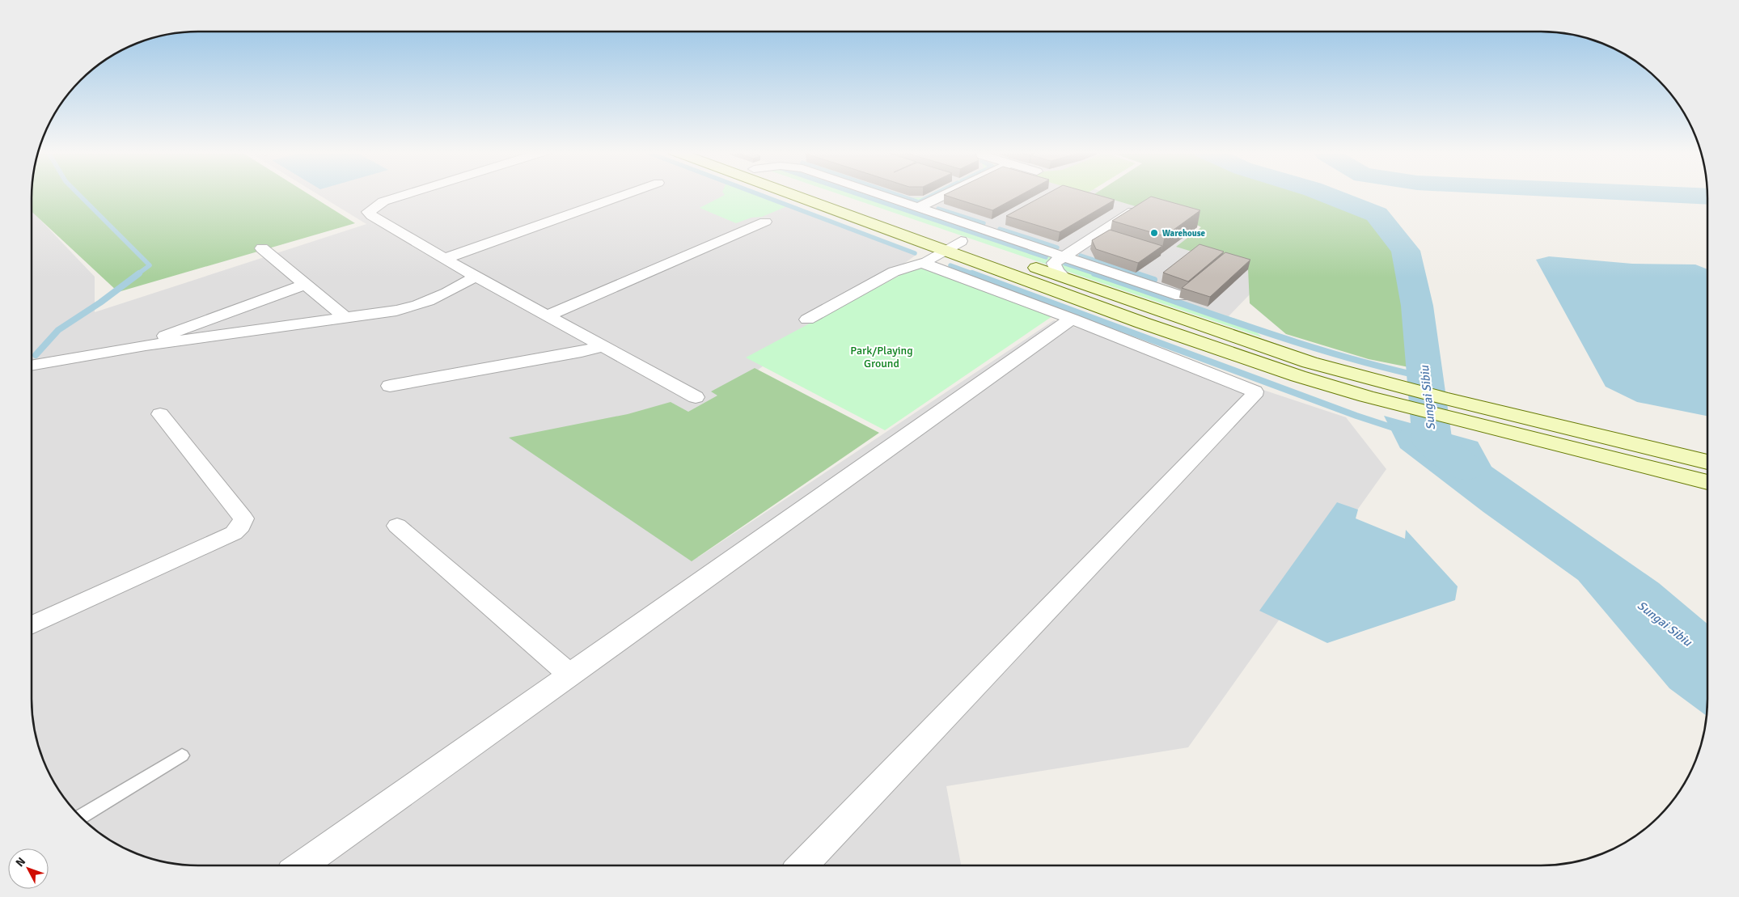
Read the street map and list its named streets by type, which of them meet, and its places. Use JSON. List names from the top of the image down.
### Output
{
  "water": ["Sungai Sibiu"],
  "parks": ["Park/Playing Ground"],
  "places": ["Warehouse"],
  "north": "top left"
}
